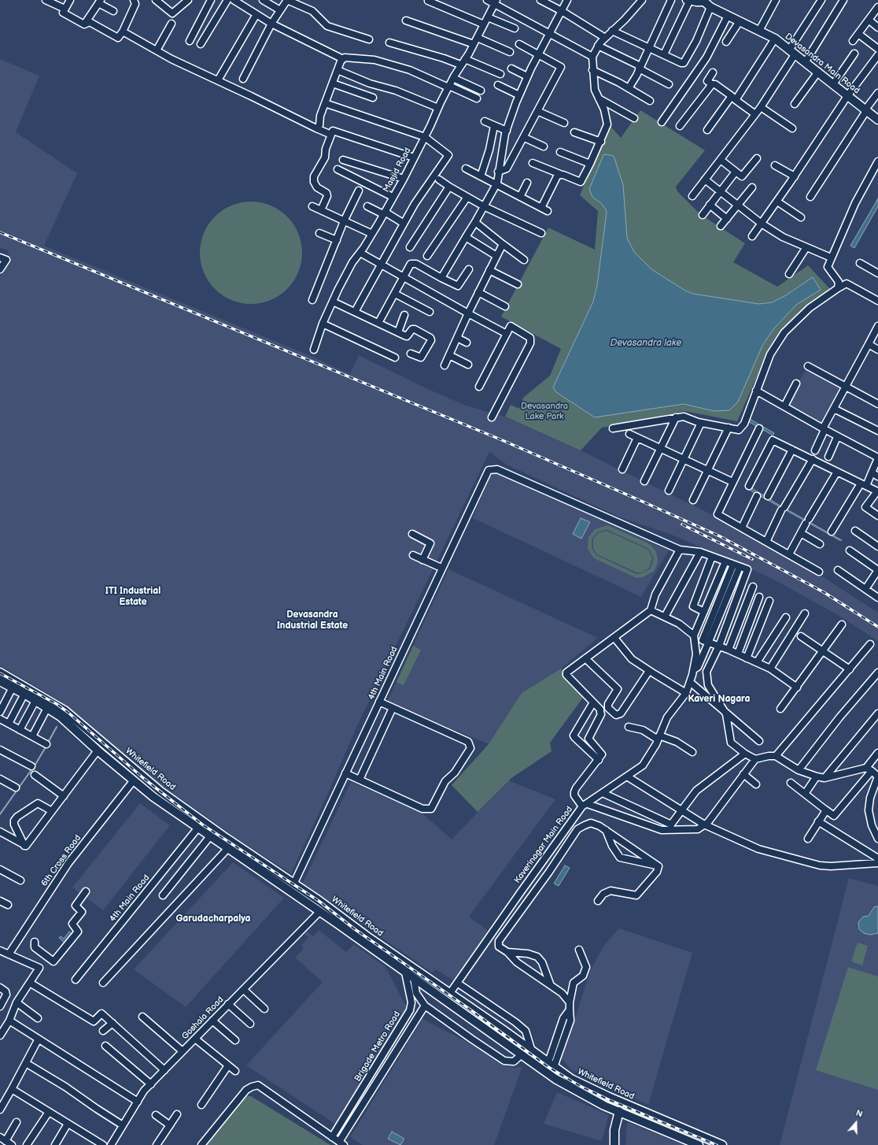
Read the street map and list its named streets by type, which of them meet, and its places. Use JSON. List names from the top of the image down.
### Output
{
  "streets": {
    "main road": ["Devasandra Main Road", "Whitefield Road"],
    "street": [
      "Masjid Road",
      "4th Main Road",
      "Kaverinagar Main Road",
      "6th Cross Road",
      "Goshala Road",
      "Brigade Metro Road"
    ]
  },
  "crossings": [
    ["4th Main Road", "Whitefield Road"],
    ["Whitefield Road", "Kaverinagar Main Road"],
    ["Whitefield Road", "6th Cross Road"],
    ["Whitefield Road", "Goshala Road"],
    ["Whitefield Road", "Brigade Metro Road"]
  ],
  "districts": [
    "ITI Industrial Estate",
    "Devasandra Industrial Estate",
    "Kaveri Nagara",
    "Garudacharpalya"
  ],
  "water": ["Devasandra lake"],
  "parks": ["Devasandra Lake Park"],
  "north": "top"
}
